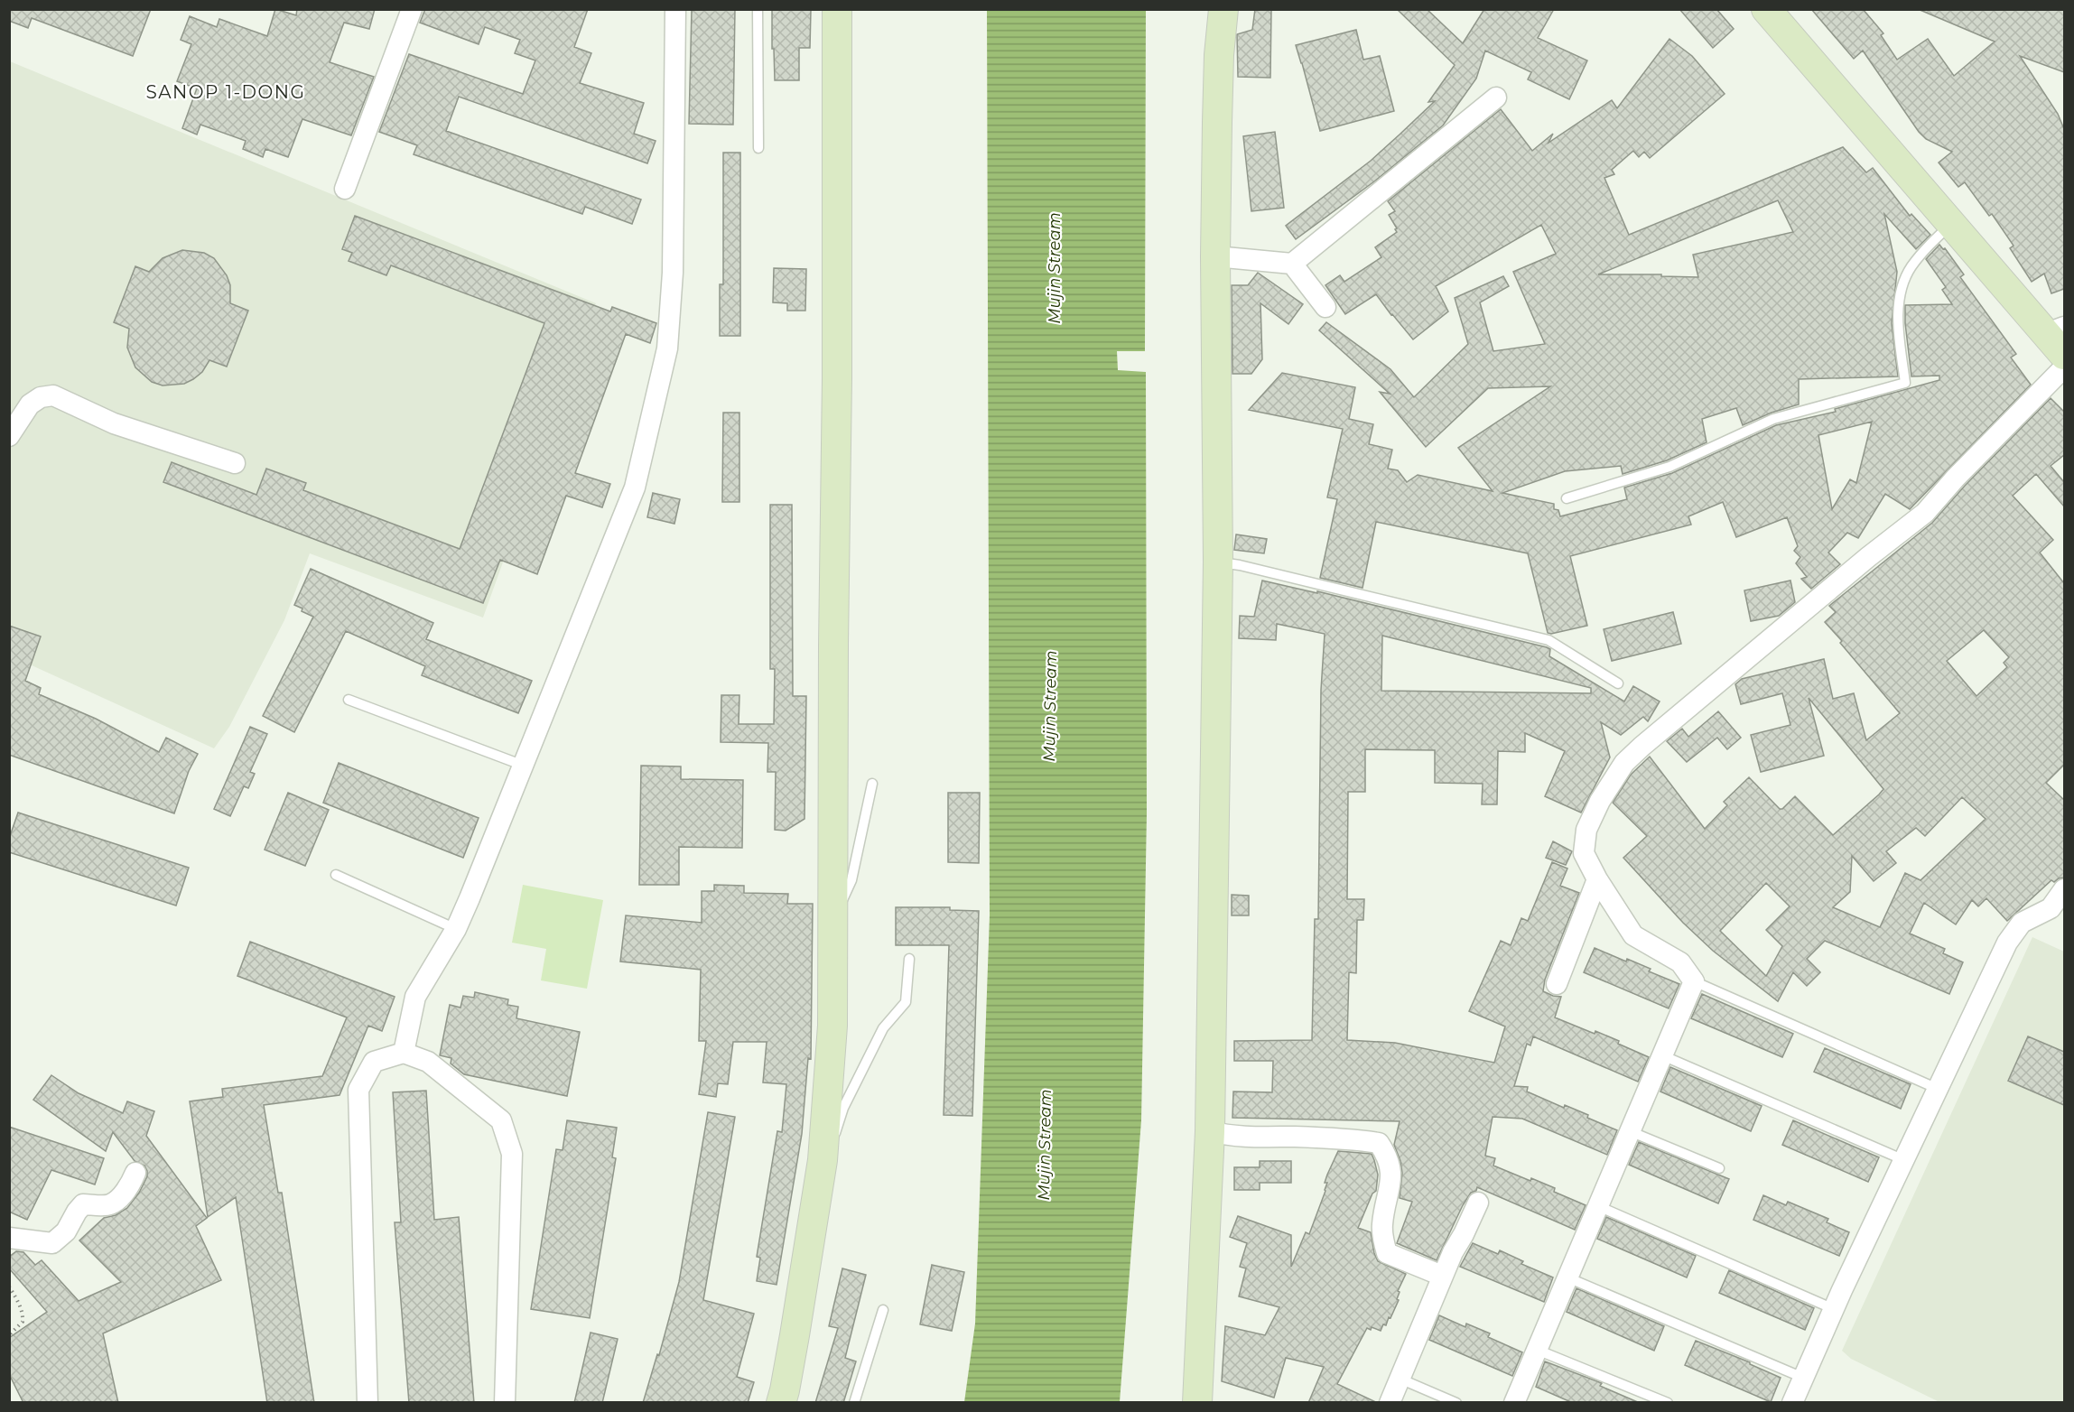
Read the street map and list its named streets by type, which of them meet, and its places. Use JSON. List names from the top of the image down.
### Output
{
  "districts": ["SANOP 1-DONG"],
  "water": ["Mujin Stream"]
}
